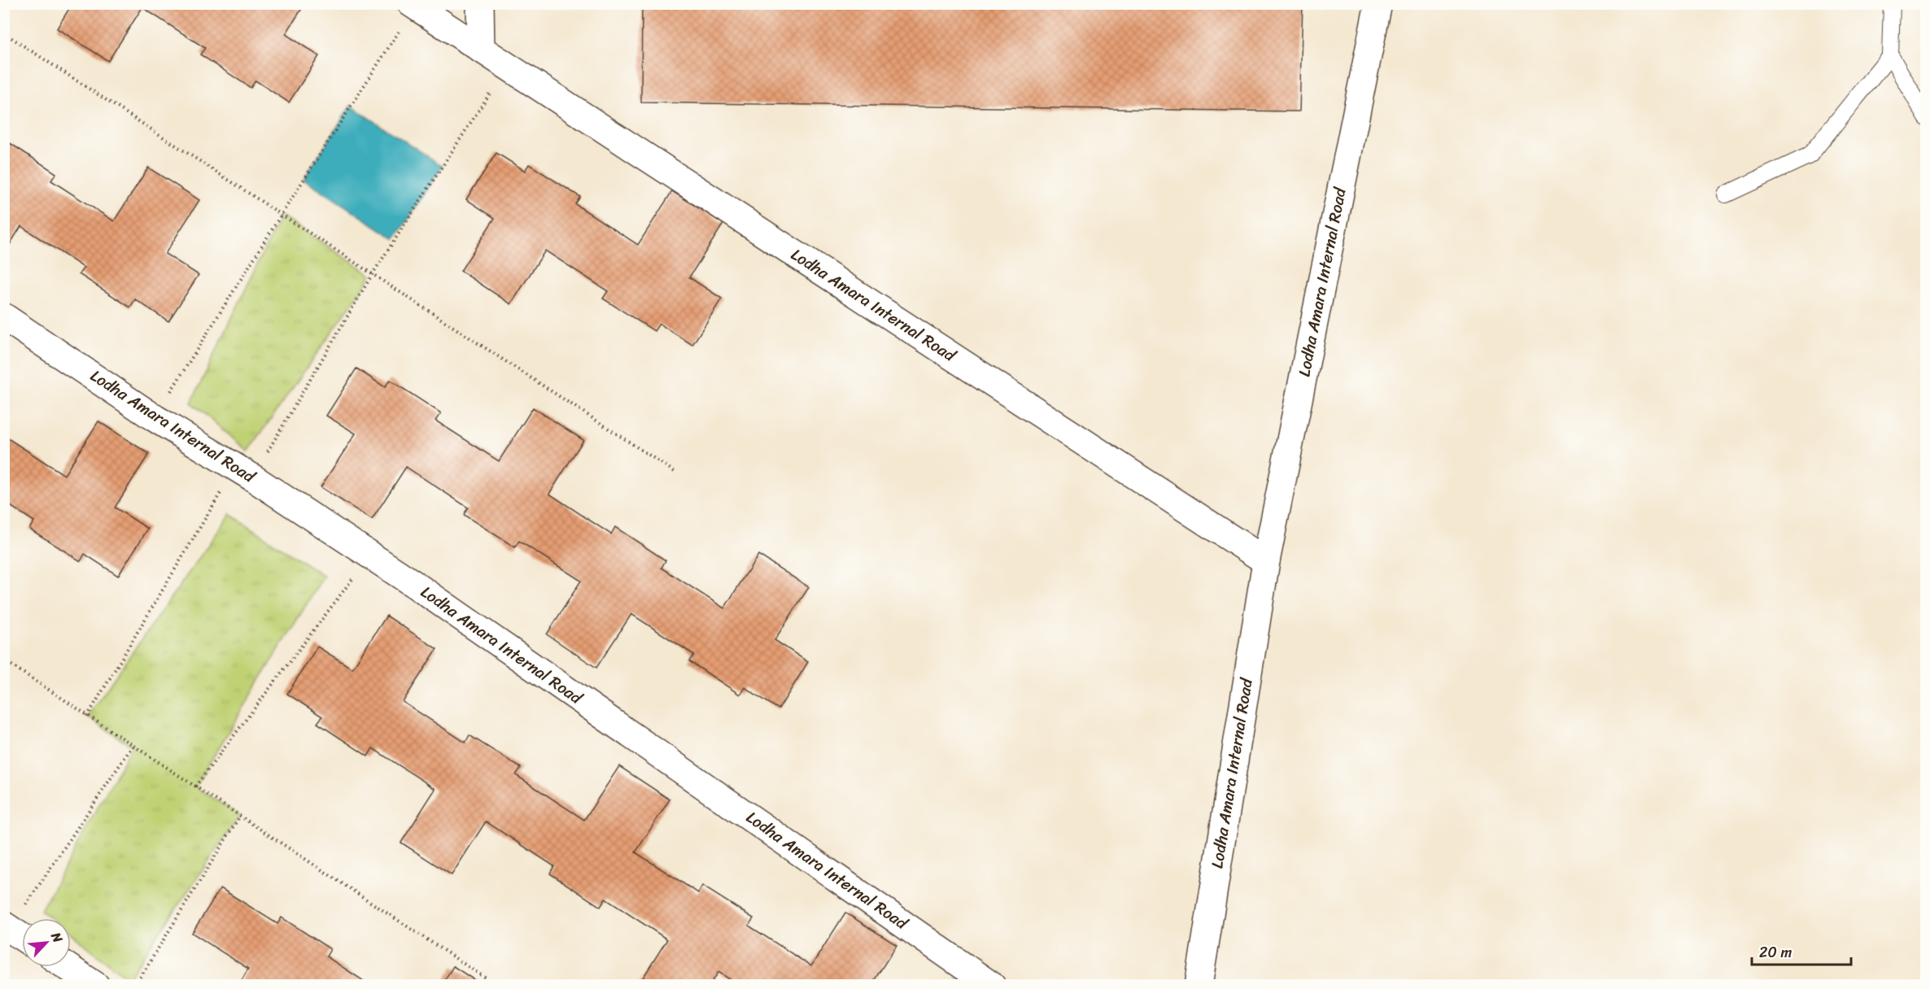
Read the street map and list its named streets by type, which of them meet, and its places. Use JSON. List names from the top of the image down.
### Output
{
  "streets": {
    "street": ["Lodha Amara Internal Road"]
  },
  "scale_bar": "20 m",
  "north": "top right"
}
